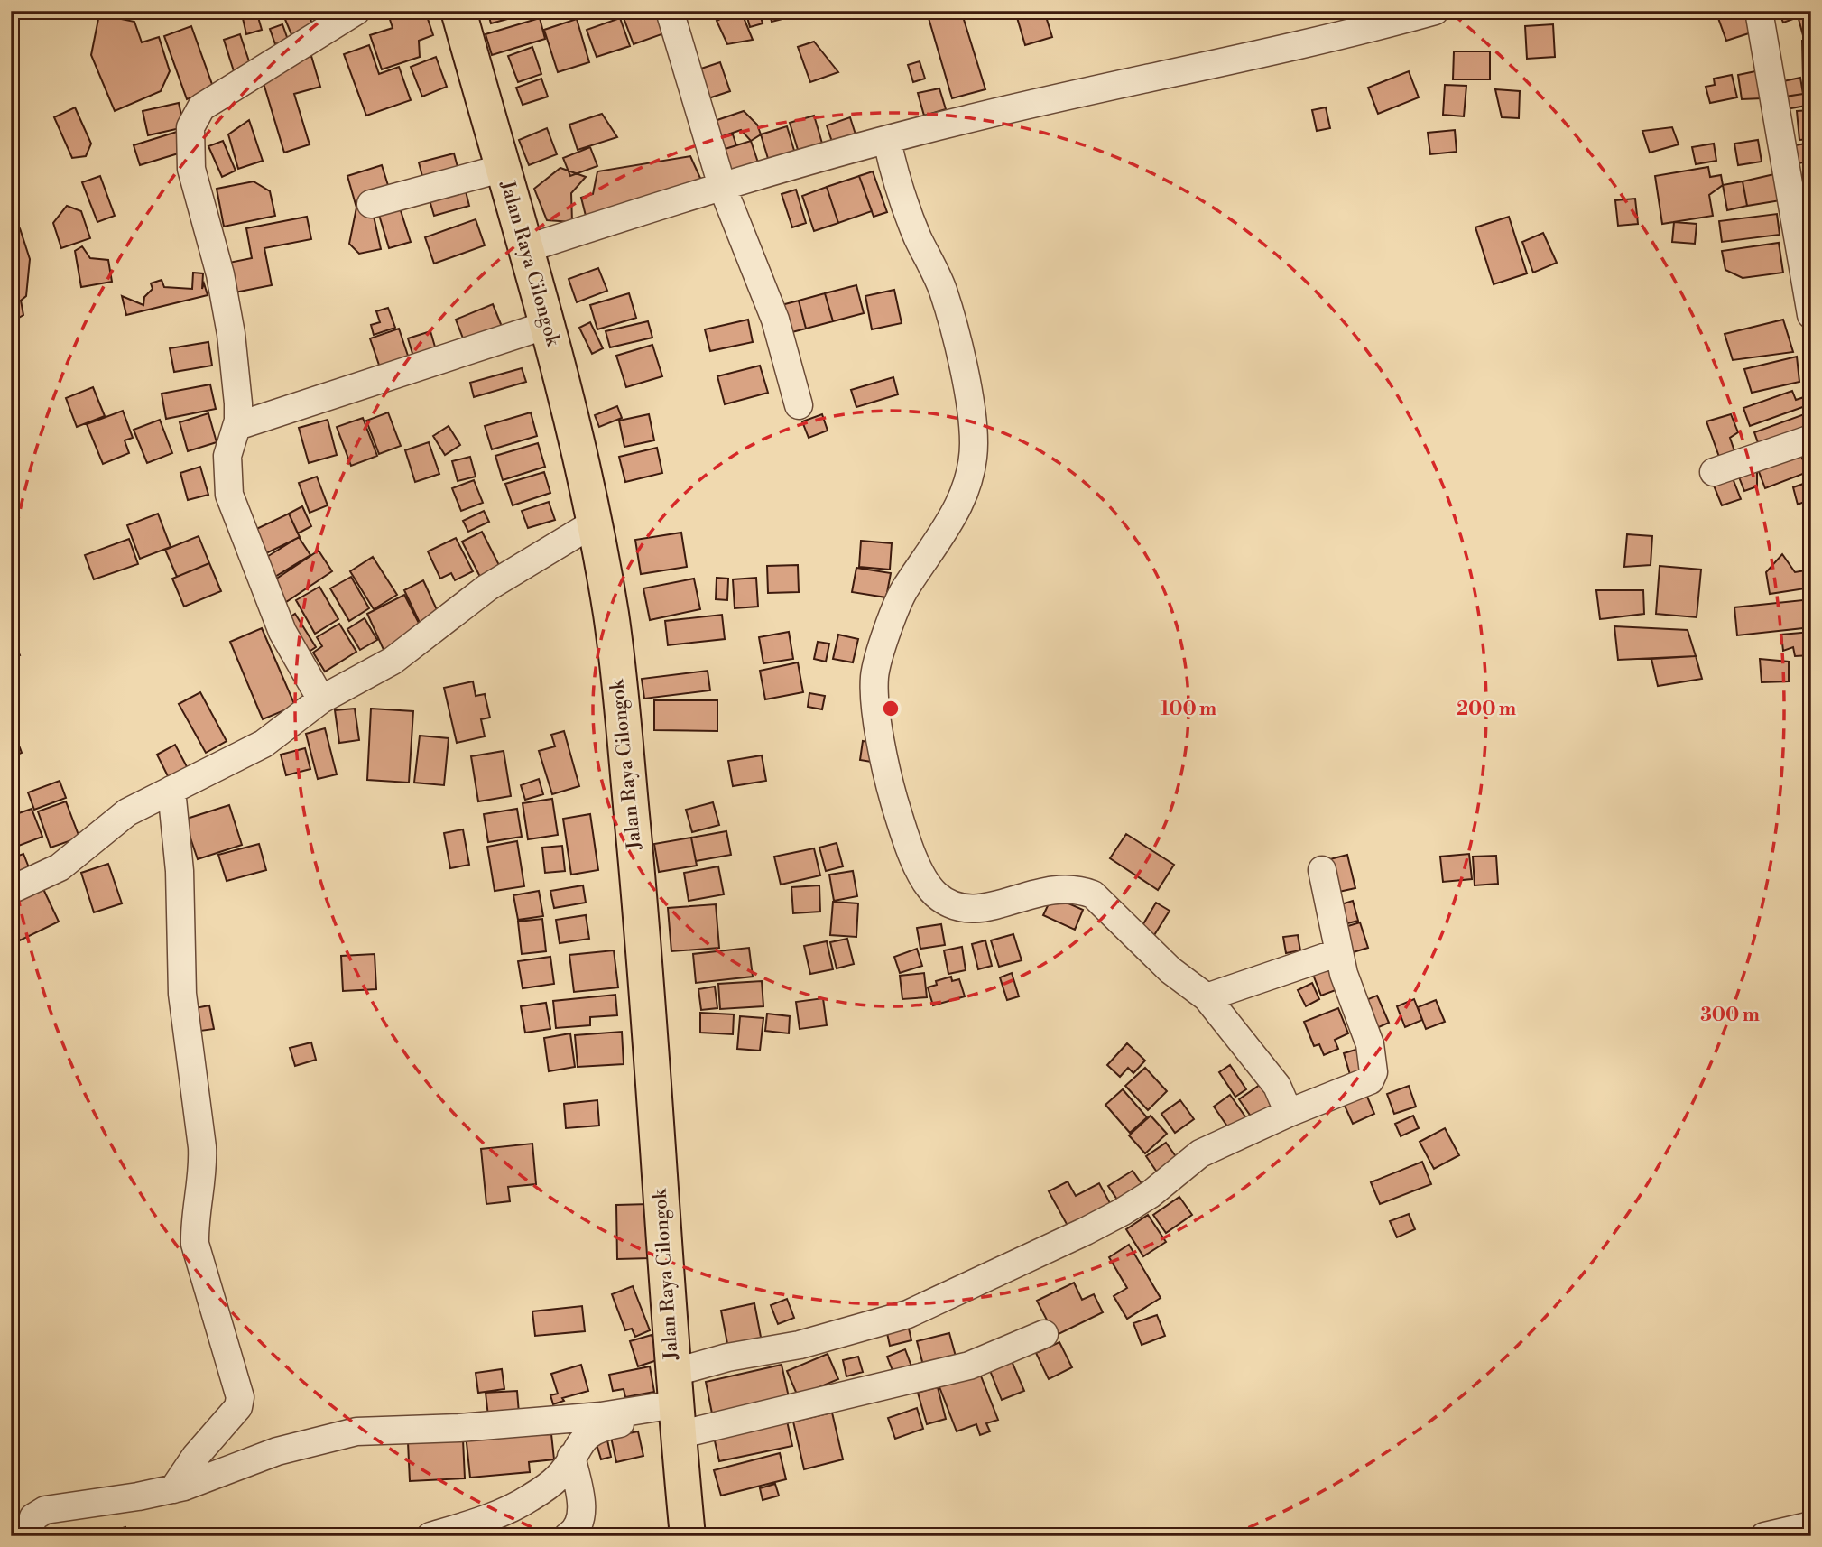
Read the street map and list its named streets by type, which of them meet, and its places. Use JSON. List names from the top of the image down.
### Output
{
  "streets": {
    "highway": ["Jalan Raya Cilongok"]
  },
  "rings": ["100 m", "200 m", "300 m"]
}
